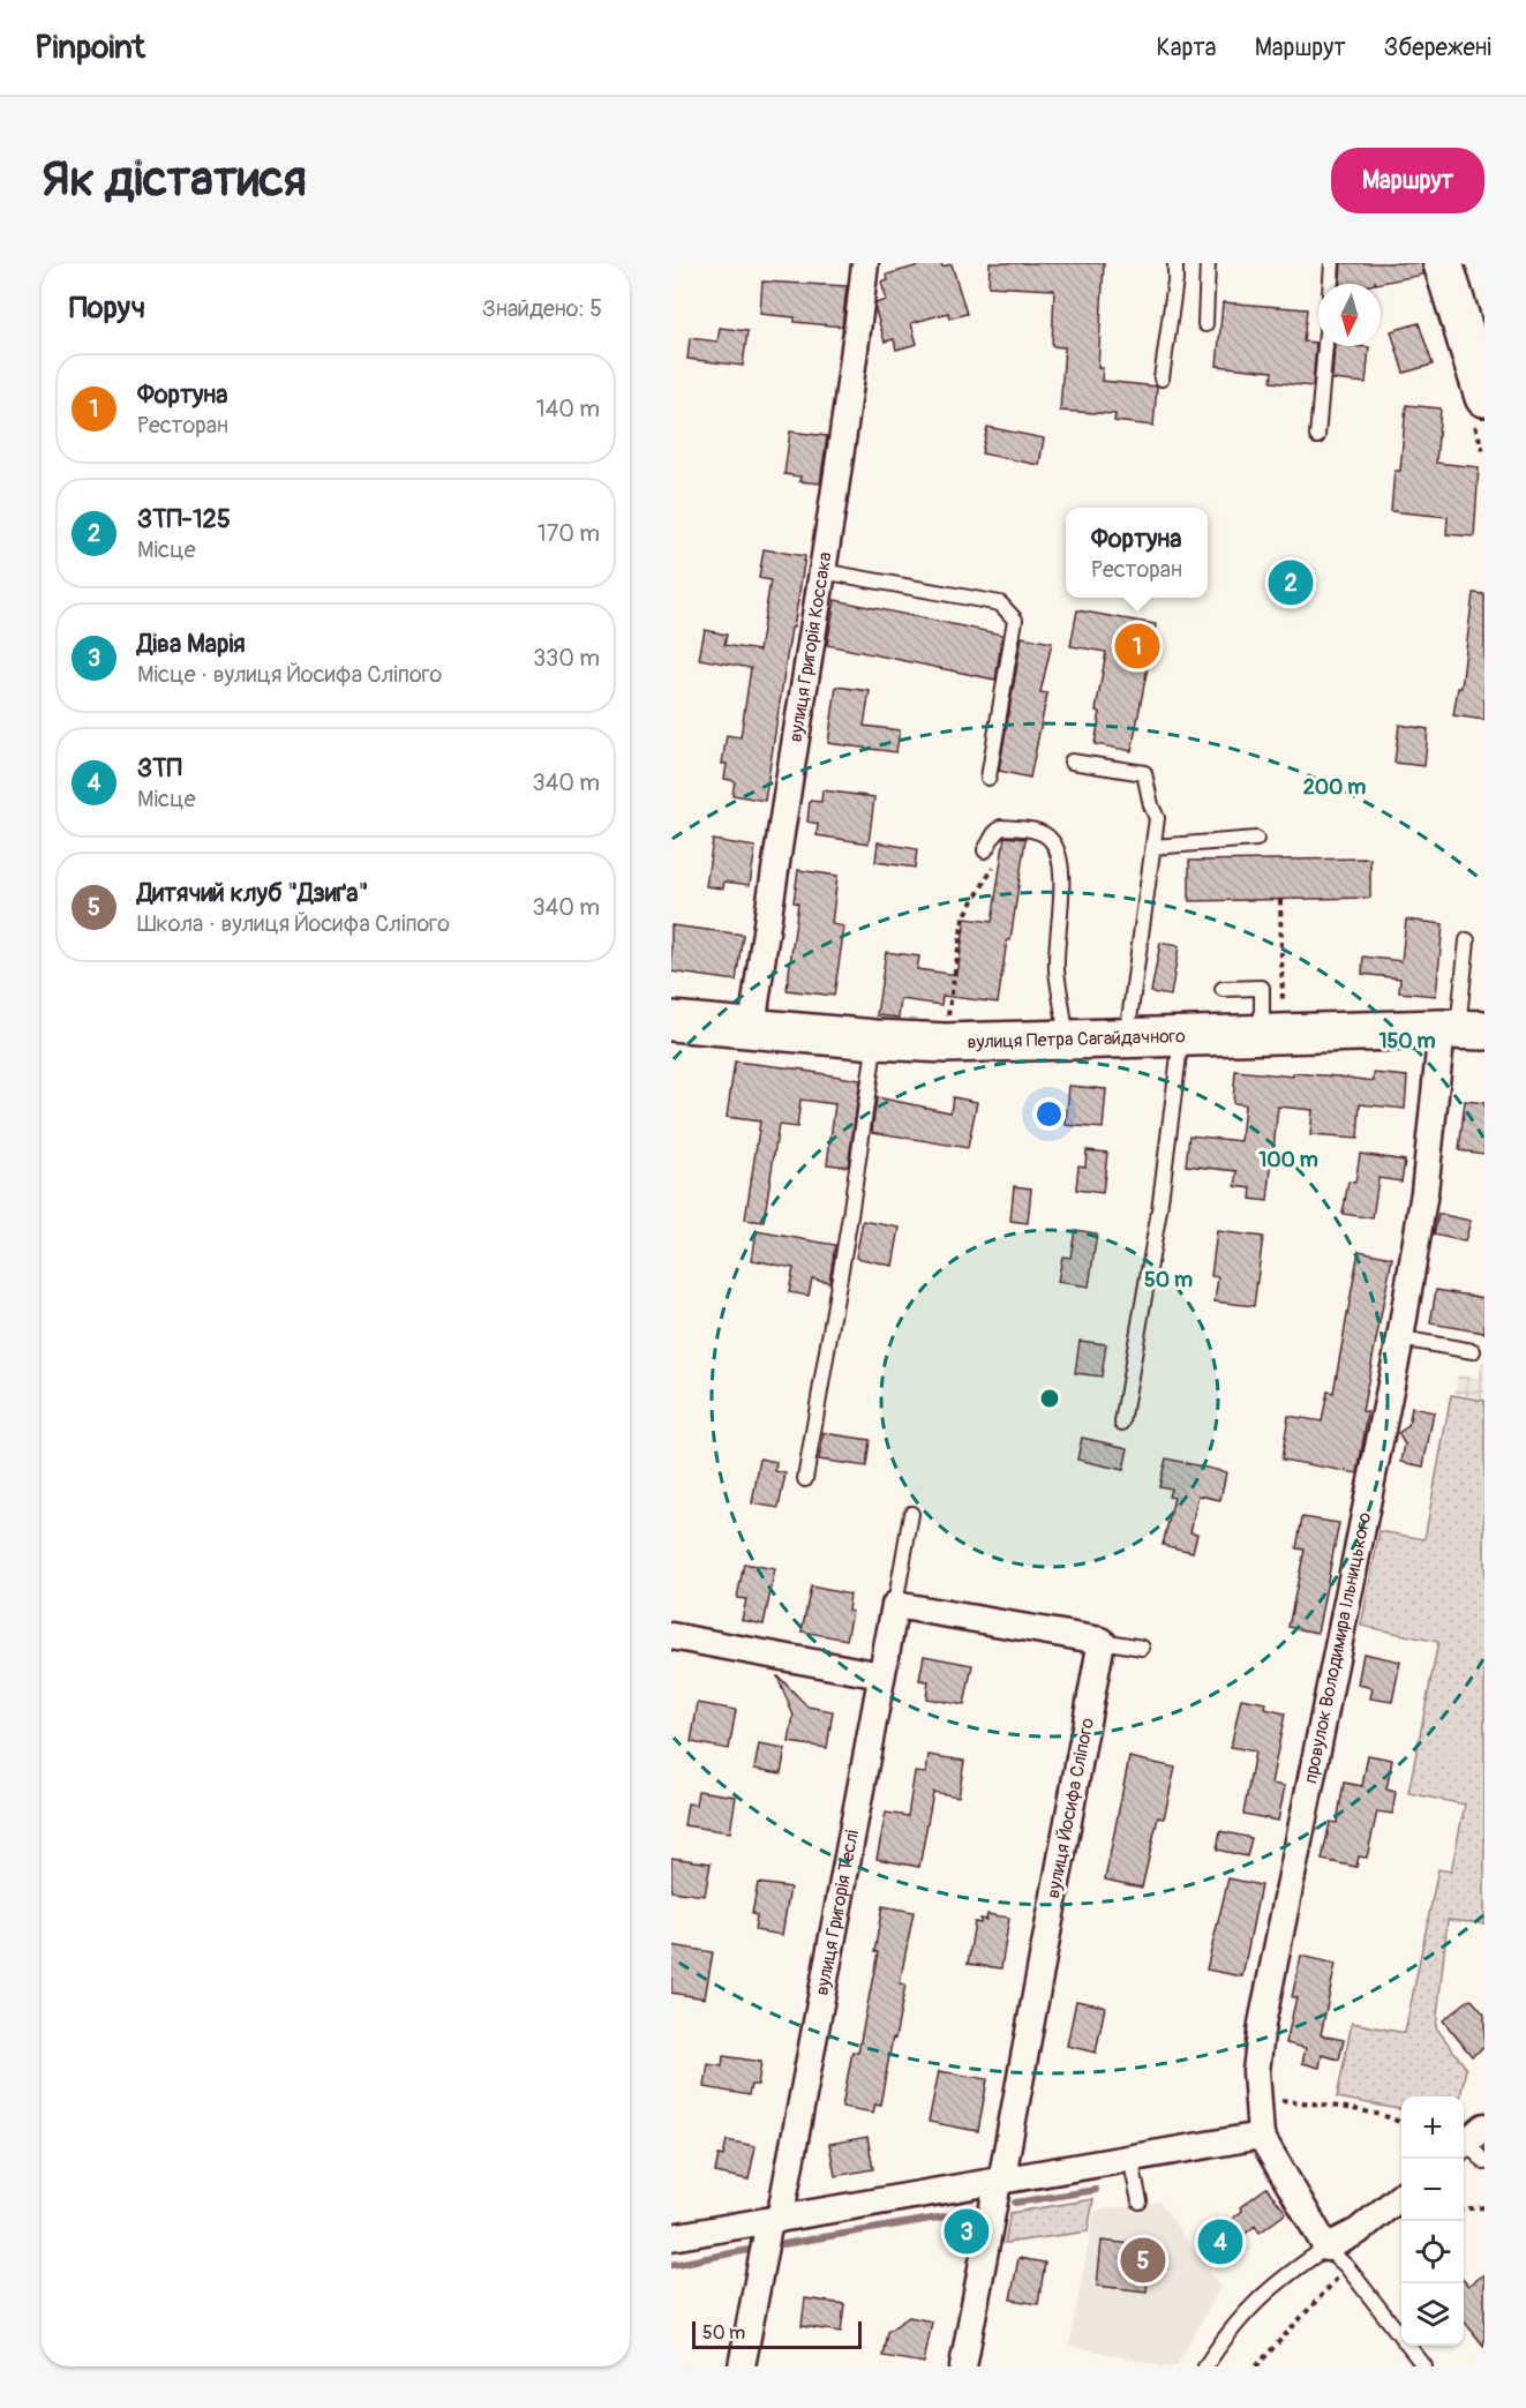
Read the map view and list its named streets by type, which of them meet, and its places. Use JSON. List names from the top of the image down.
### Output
{
  "streets": {
    "main road": ["вулиця Петра Сагайдачного"],
    "street": [
      "вулиця Григорія Коссака",
      "провулок Володимира Ільницького",
      "вулиця Йосифа Сліпого",
      "вулиця Григорія Теслі"
    ]
  },
  "crossings": [
    ["вулиця Григорія Коссака", "вулиця Петра Сагайдачного"],
    ["вулиця Петра Сагайдачного", "провулок Володимира Ільницького"]
  ],
  "scale_bar": "50 m",
  "north": "bottom",
  "page": {
    "header": "Pinpoint",
    "nav": ["Карта", "Маршрут", "Збережені"],
    "buttons": "Маршрут",
    "title": "Як дістатися",
    "heading": ["Поруч", "Знайдено: 5"],
    "list": [
      {
        "mark": "1",
        "name": "Фортуна",
        "note": "Ресторан",
        "value": "140 m"
      },
      {
        "mark": "2",
        "name": "ЗТП-125",
        "note": "Місце",
        "value": "170 m"
      },
      {
        "mark": "3",
        "name": "Діва Марія",
        "note": "Місце · вулиця Йосифа Сліпого",
        "value": "330 m"
      },
      {
        "mark": "4",
        "name": "ЗТП",
        "note": "Місце",
        "value": "340 m"
      },
      {
        "mark": "5",
        "name": "Дитячий клуб \"Дзиґа\"",
        "note": "Школа · вулиця Йосифа Сліпого",
        "value": "340 m"
      }
    ],
    "popup": ["Фортуна", "Ресторан"],
    "pins": [
      "2",
      "1",
      "3",
      "4",
      "5"
    ],
    "map_buttons": ["+", "−"],
    "scale": "50 m"
  },
  "rings": [
    "200 m",
    "150 m",
    "100 m",
    "50 m"
  ]
}
